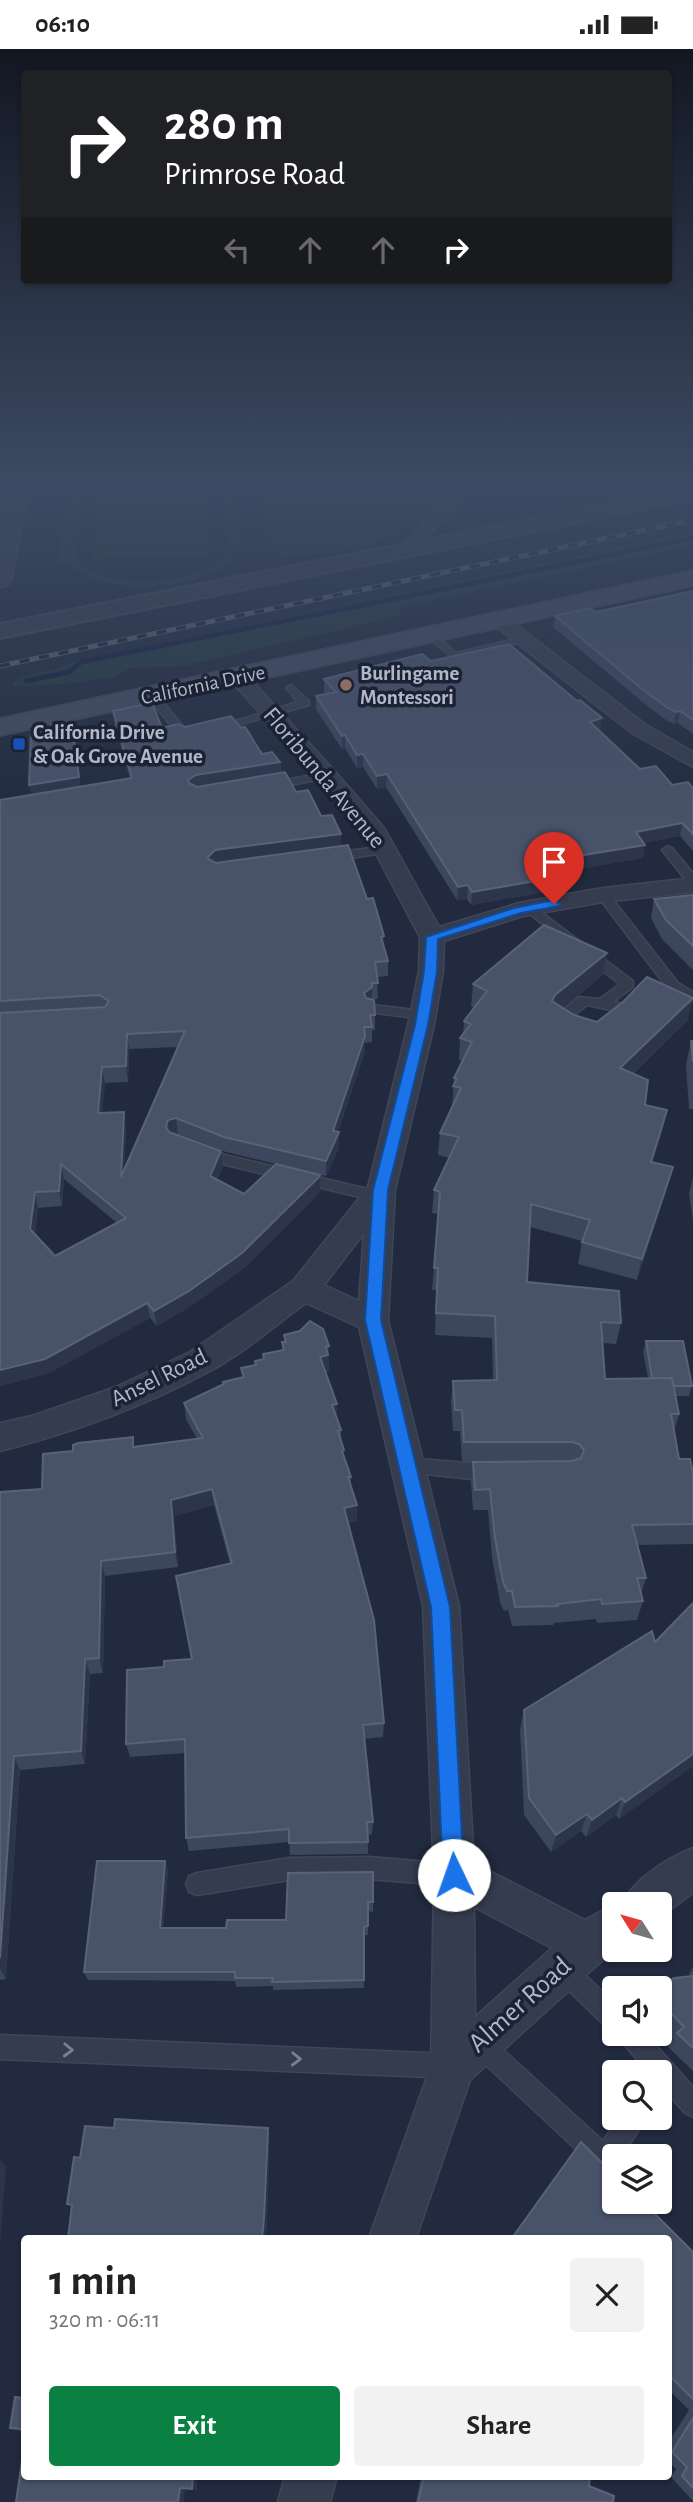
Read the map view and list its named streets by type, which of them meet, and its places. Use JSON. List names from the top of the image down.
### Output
{
  "streets": {
    "main road": ["California Drive"],
    "street": ["Floribunda Avenue", "Ansel Road", "Almer Road"]
  },
  "crossings": [
    ["California Drive", "Floribunda Avenue"]
  ],
  "places": {
    "other": ["Burlingame Montessori"],
    "transit": ["California Drive & Oak Grove Avenue"]
  },
  "north": "top left",
  "page": {
    "status": "06:10",
    "turn": ["280 m", "Primrose Road"],
    "heading": ["1 min", "320 m · 06:11"],
    "buttons": ["Exit", "Share"]
  }
}
